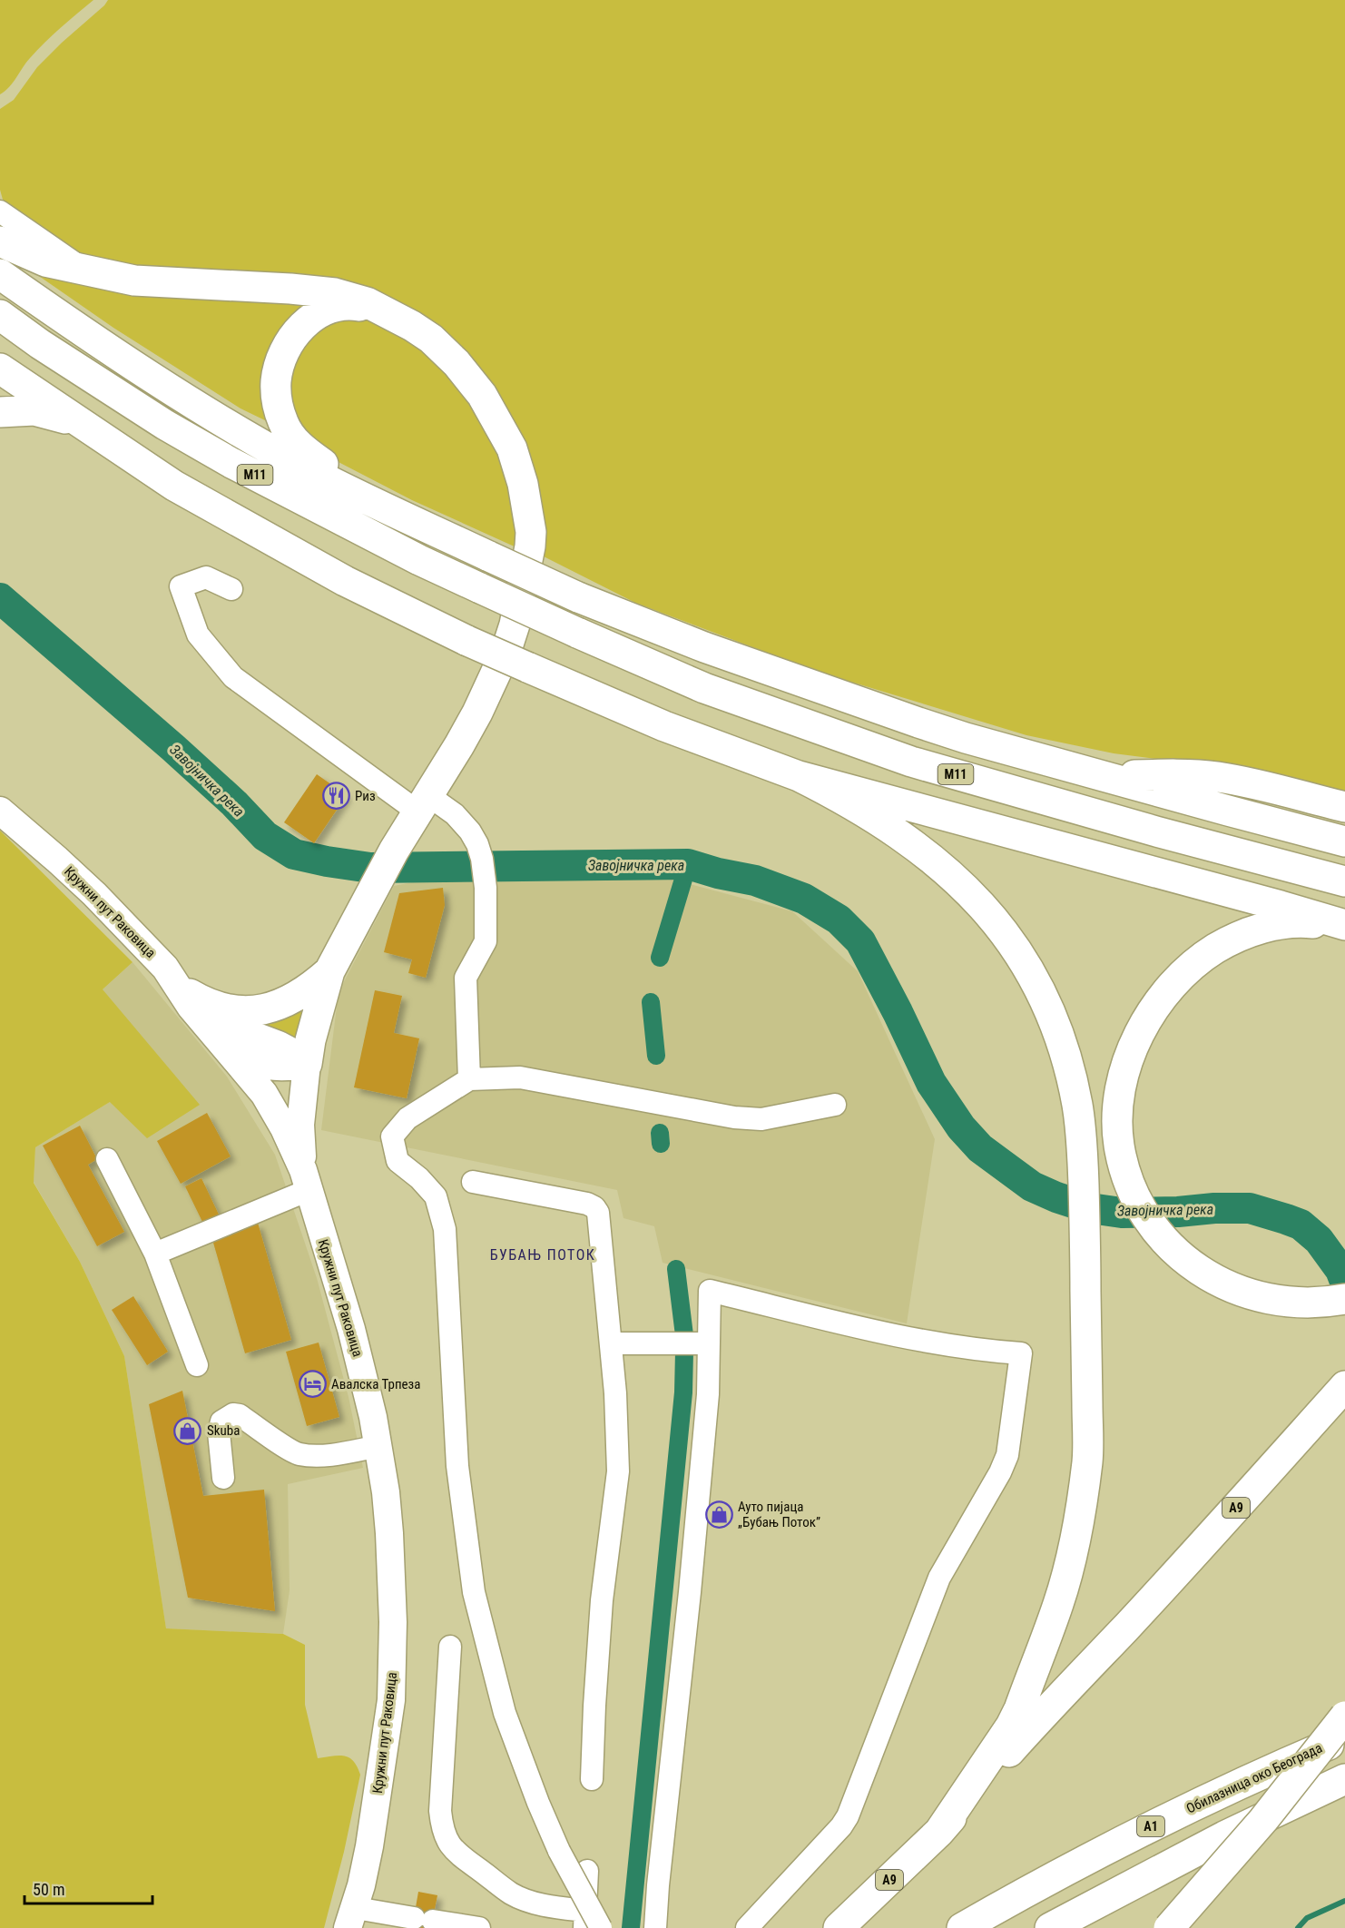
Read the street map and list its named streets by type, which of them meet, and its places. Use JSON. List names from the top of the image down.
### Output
{
  "streets": {
    "highway": [
      "M11",
      "A9",
      "Обилазница око Београда",
      "A1"
    ],
    "main road": ["Кружни пут Раковица"]
  },
  "districts": ["БУБАЊ ПОТОК"],
  "water": ["Завојничка река"],
  "places": {
    "restaurant": ["Риз"],
    "hotel": ["Авалска Трпеза"],
    "shop": ["Skuba", "Ауто пијаца „Бубањ Поток”"]
  },
  "scale_bar": "50 m"
}
